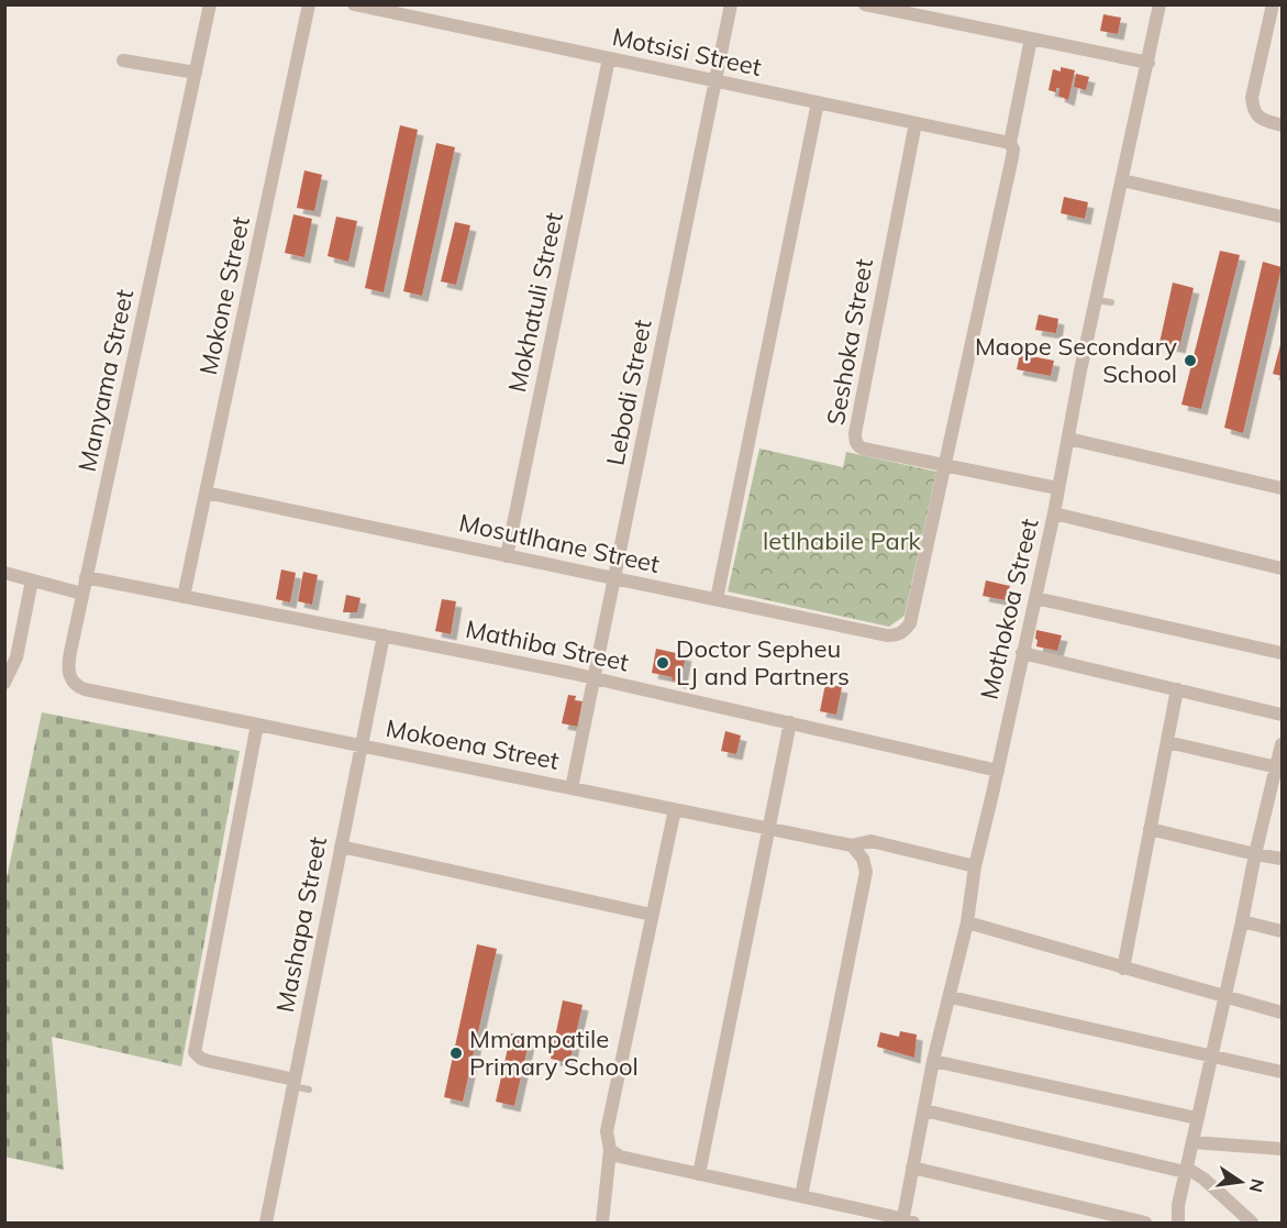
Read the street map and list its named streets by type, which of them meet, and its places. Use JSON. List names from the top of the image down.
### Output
{
  "streets": {
    "street": [
      "Motsisi Street",
      "Mokone Street",
      "Mokhatuli Street",
      "Seshoka Street",
      "Manyama Street",
      "Lebodi Street",
      "Mosutlhane Street",
      "Mothokoa Street",
      "Mathiba Street",
      "Mokoena Street",
      "Mashapa Street"
    ]
  },
  "crossings": [
    ["Motsisi Street", "Mokhatuli Street"],
    ["Motsisi Street", "Seshoka Street"],
    ["Motsisi Street", "Lebodi Street"],
    ["Mokone Street", "Mosutlhane Street"],
    ["Mokone Street", "Mathiba Street"],
    ["Mokhatuli Street", "Mosutlhane Street"],
    ["Seshoka Street", "Mosutlhane Street"],
    ["Seshoka Street", "Mothokoa Street"],
    ["Manyama Street", "Mathiba Street"],
    ["Manyama Street", "Mokoena Street"],
    ["Lebodi Street", "Mosutlhane Street"],
    ["Lebodi Street", "Mathiba Street"],
    ["Lebodi Street", "Mokoena Street"],
    ["Mothokoa Street", "Mathiba Street"],
    ["Mothokoa Street", "Mokoena Street"],
    ["Mathiba Street", "Mashapa Street"],
    ["Mokoena Street", "Mashapa Street"]
  ],
  "parks": ["letlhabile Park"],
  "places": ["Maope Secondary School", "Doctor Sepheu LJ and Partners", "Mmampatile Primary School"],
  "north": "right"
}
